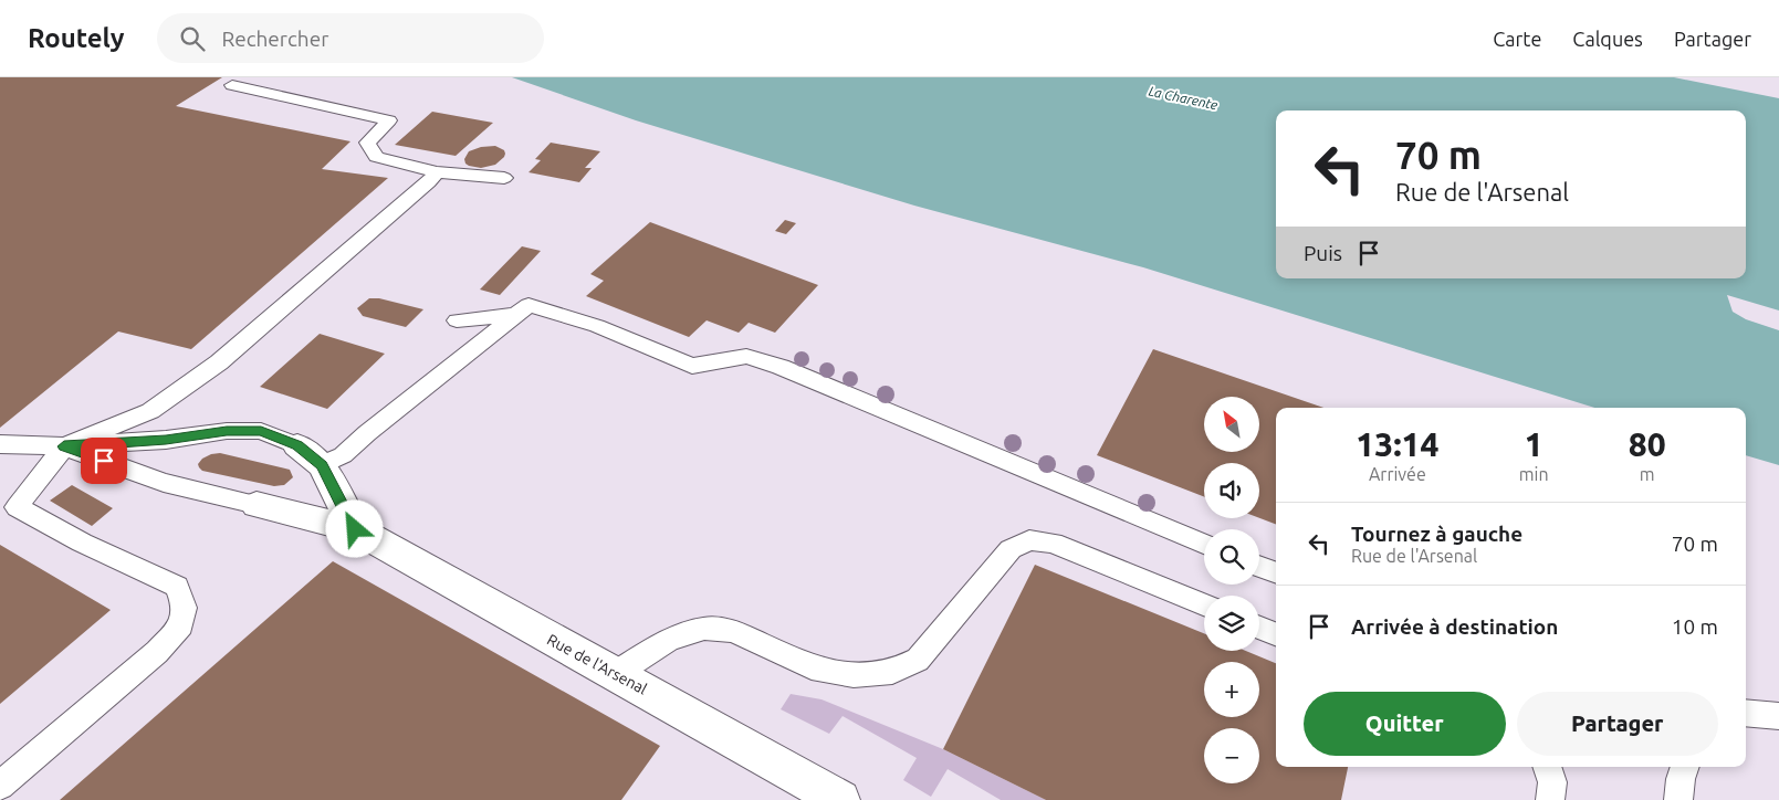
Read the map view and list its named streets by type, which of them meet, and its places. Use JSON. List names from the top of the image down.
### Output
{
  "streets": {
    "street": ["Rue de l'Arsenal"]
  },
  "water": ["La Charente"],
  "north": "top left",
  "page": {
    "header": "Routely",
    "search": "Rechercher",
    "nav": ["Carte", "Calques", "Partager"],
    "turn": ["70 m", "Rue de l'Arsenal"],
    "then": "Puis",
    "map_buttons": ["+", "−"],
    "eta": [
      "13:14",
      "Arrivée",
      "1",
      "min",
      "80",
      "m"
    ],
    "list": [
      {
        "name": "Tournez à gauche",
        "note": "Rue de l'Arsenal",
        "value": "70 m"
      },
      {
        "name": "Arrivée à destination",
        "value": "10 m"
      }
    ],
    "buttons": ["Quitter", "Partager"]
  }
}
